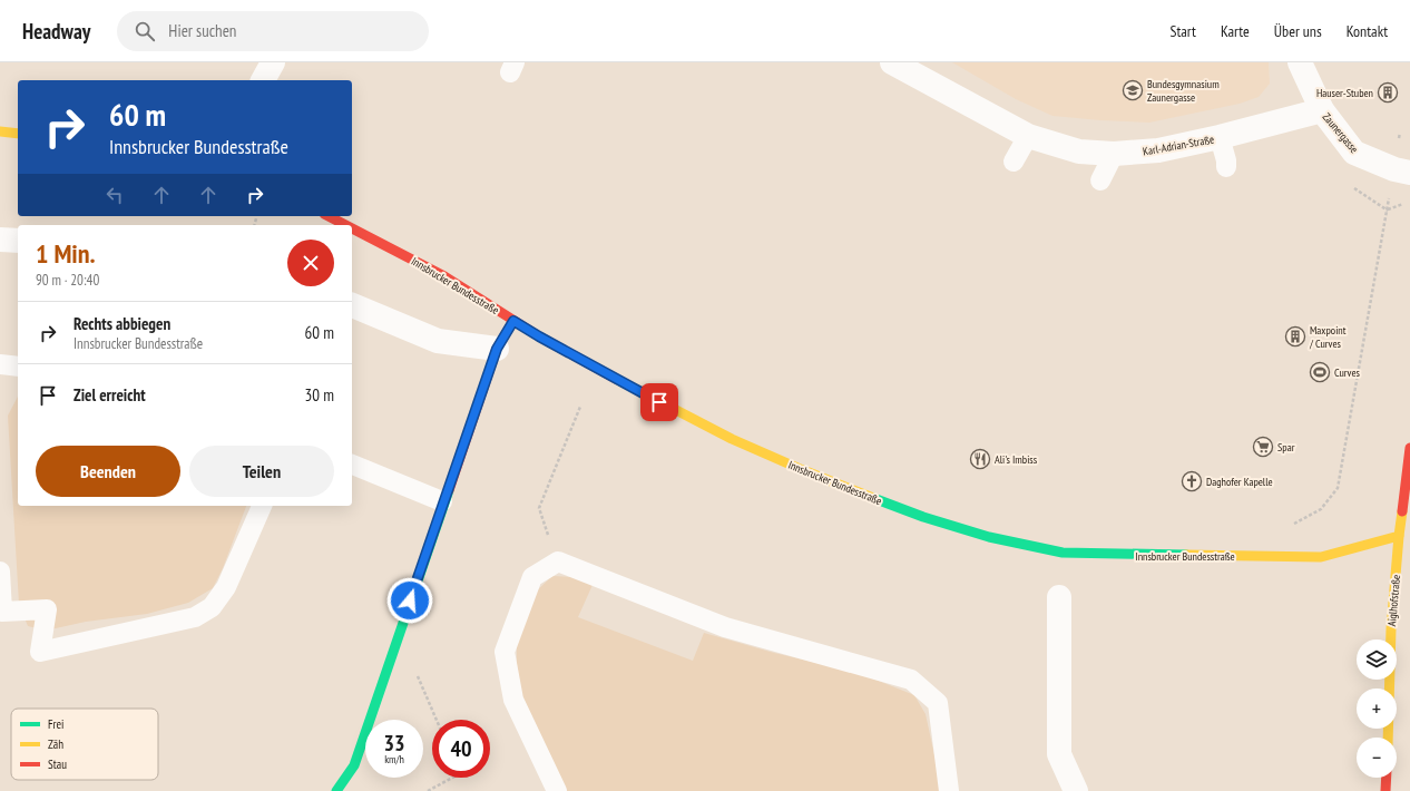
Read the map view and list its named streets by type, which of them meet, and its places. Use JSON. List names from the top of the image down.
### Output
{
  "streets": {
    "main road": ["Innsbrucker Bundesstraße", "Aiglhofstraße"],
    "street": ["Zaunergasse", "Karl-Adrian-Straße"]
  },
  "crossings": [
    ["Zaunergasse", "Karl-Adrian-Straße"],
    ["Innsbrucker Bundesstraße", "Aiglhofstraße"]
  ],
  "places": {
    "school or university": ["Bundesgymnasium Zaunergasse"],
    "building": ["Hauser-Stuben", "Maxpoint / Curves"],
    "sports": ["Curves"],
    "supermarket": ["Spar"],
    "restaurant": ["Ali's Imbiss"],
    "church": ["Daghofer Kapelle"]
  },
  "legend": ["Frei", "Zäh", "Stau"],
  "page": {
    "header": "Headway",
    "search": "Hier suchen",
    "nav": [
      "Start",
      "Karte",
      "Über uns",
      "Kontakt"
    ],
    "turn": ["60 m", "Innsbrucker Bundesstraße"],
    "heading": ["1 Min.", "90 m · 20:40"],
    "list": [
      {
        "name": "Rechts abbiegen",
        "note": "Innsbrucker Bundesstraße",
        "value": "60 m"
      },
      {
        "name": "Ziel erreicht",
        "value": "30 m"
      }
    ],
    "buttons": ["Beenden", "Teilen"],
    "map_buttons": ["+", "−"],
    "speed": "33 km/h",
    "limit": "40"
  }
}
